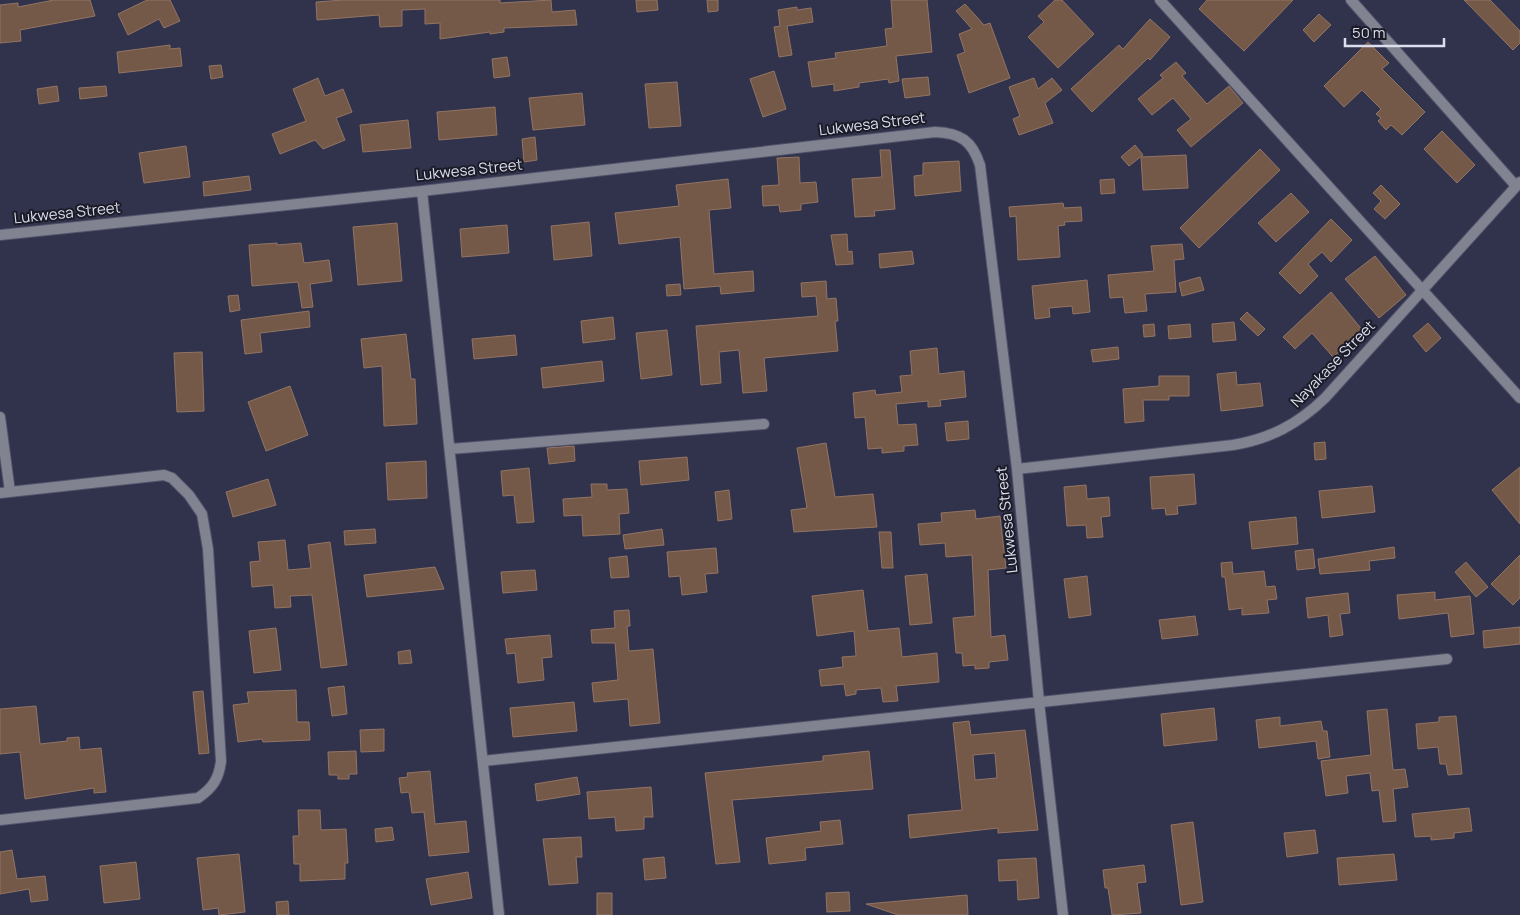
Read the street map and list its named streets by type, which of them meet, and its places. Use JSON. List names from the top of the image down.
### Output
{
  "streets": {
    "street": ["Lukwesa Street", "Nayakase Street"]
  },
  "crossings": [
    ["Lukwesa Street", "Nayakase Street"]
  ],
  "scale_bar": "50 m"
}
